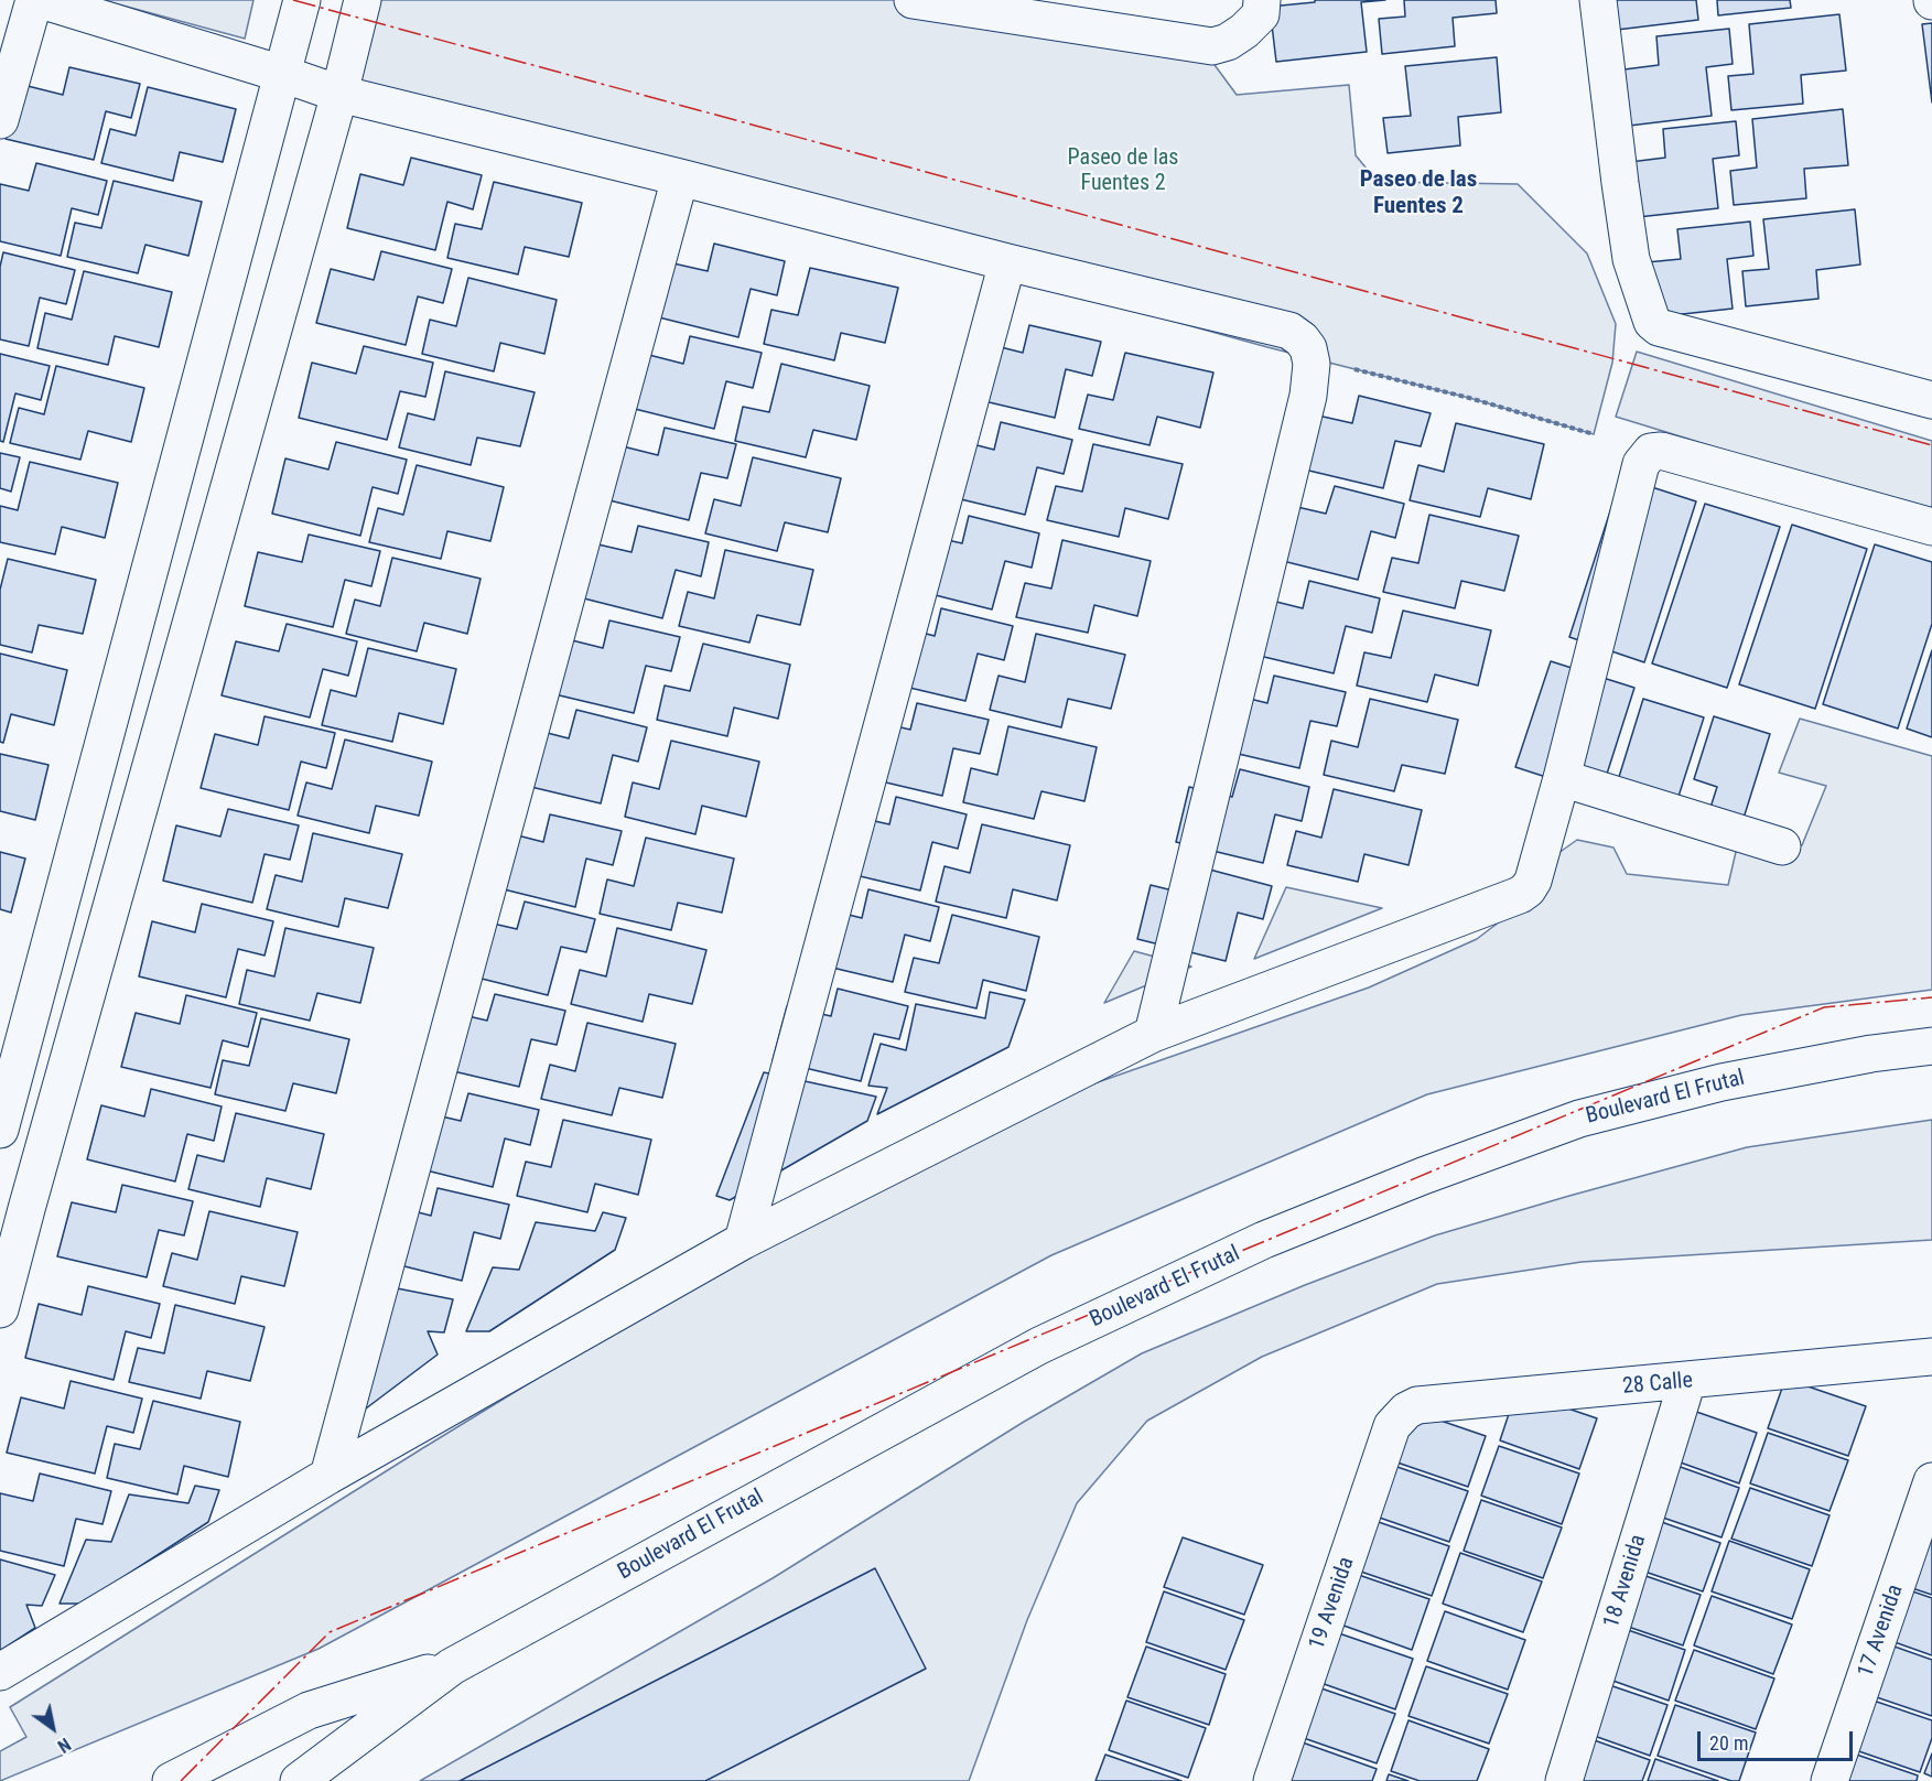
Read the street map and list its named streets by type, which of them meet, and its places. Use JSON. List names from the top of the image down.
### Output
{
  "streets": {
    "street": [
      "Boulevard El Frutal",
      "28 Calle",
      "18 Avenida",
      "19 Avenida",
      "17 Avenida"
    ]
  },
  "crossings": [
    ["28 Calle", "18 Avenida"],
    ["28 Calle", "19 Avenida"]
  ],
  "districts": ["Paseo de las Fuentes 2"],
  "parks": ["Paseo de las Fuentes 2"],
  "scale_bar": "20 m",
  "north": "bottom right"
}
